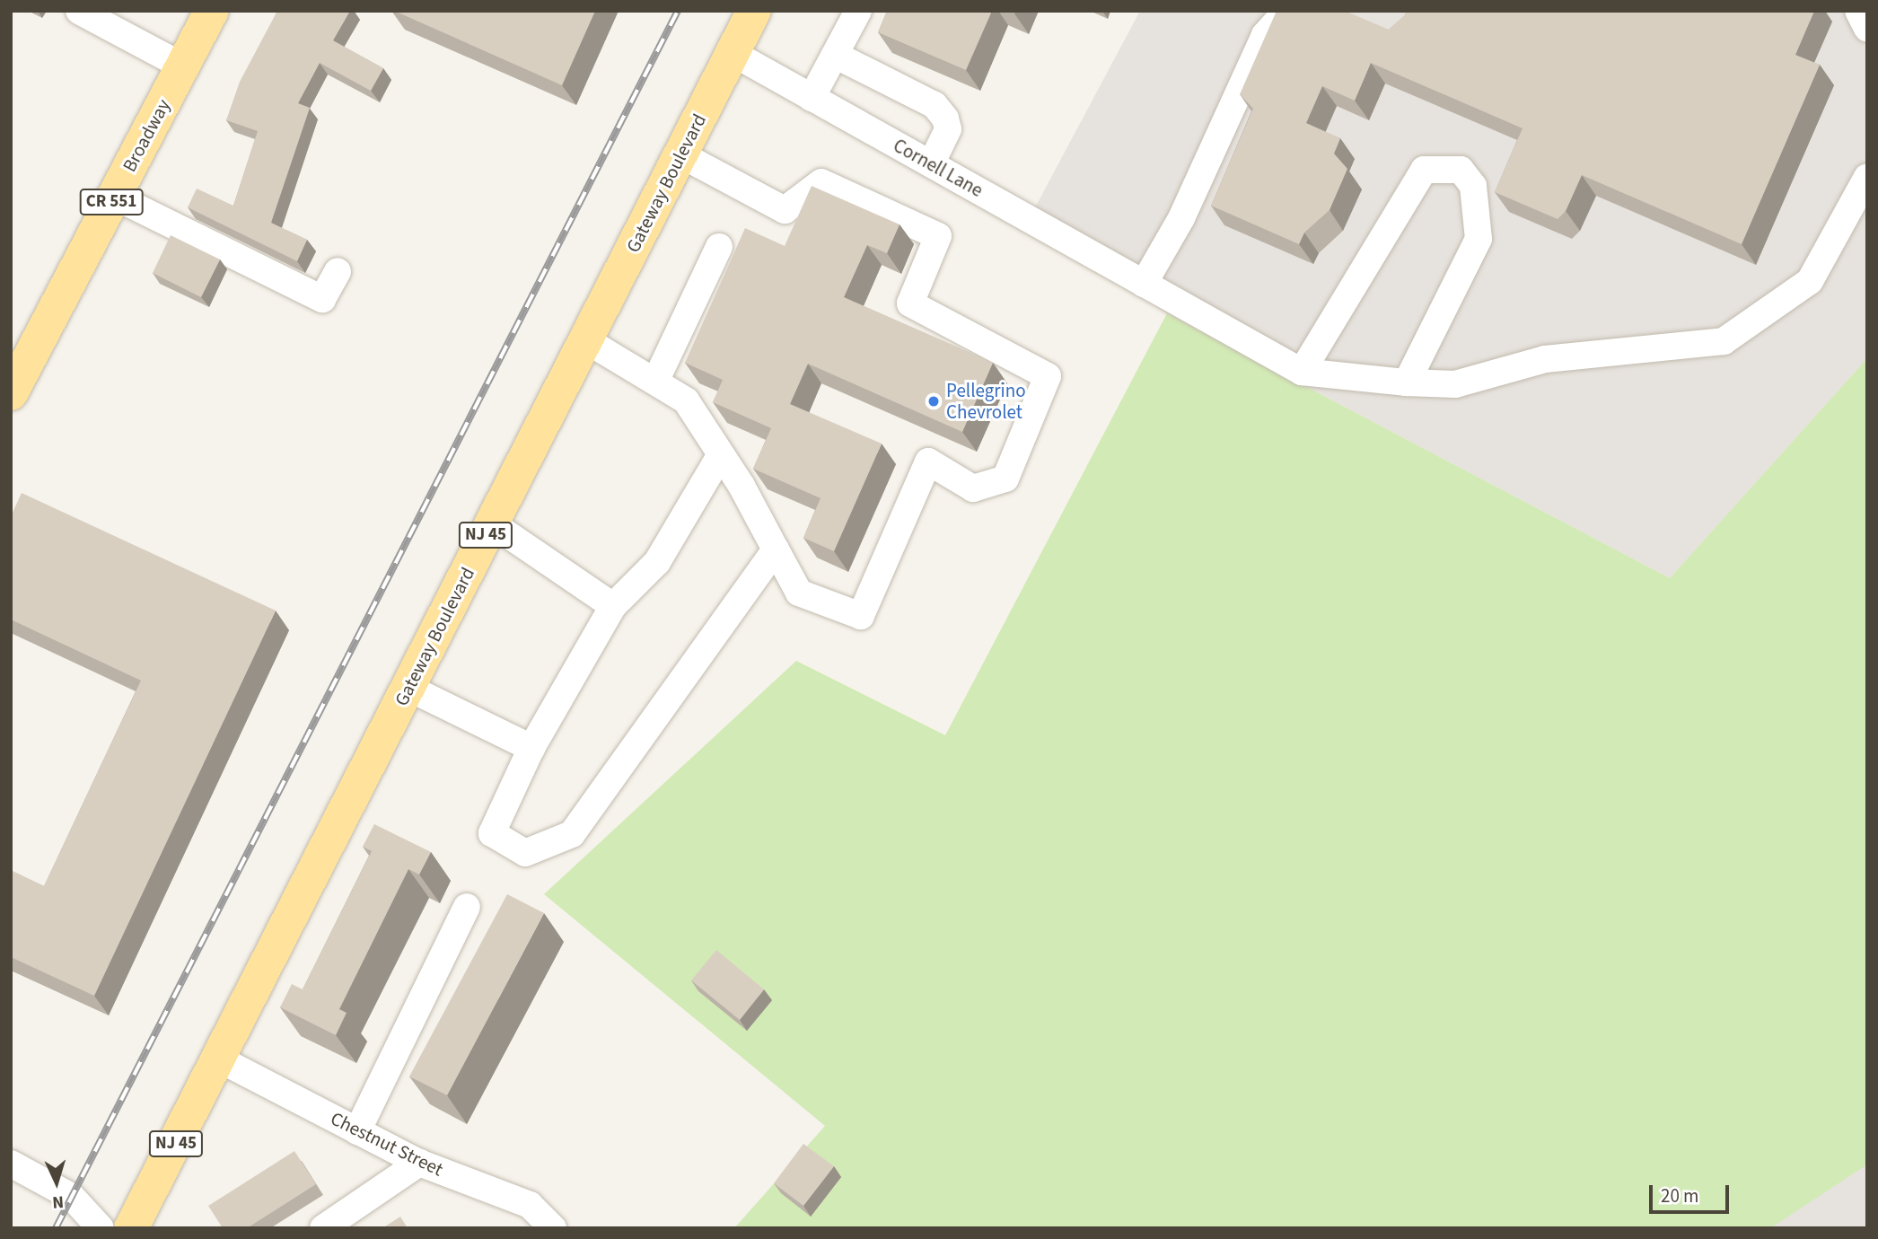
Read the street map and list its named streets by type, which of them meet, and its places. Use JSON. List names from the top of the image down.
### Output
{
  "streets": {
    "main road": [
      "Broadway",
      "Gateway Boulevard",
      "CR 551",
      "NJ 45"
    ],
    "street": ["Cornell Lane", "Chestnut Street"]
  },
  "crossings": [
    ["Cornell Lane", "Gateway Boulevard"],
    ["Gateway Boulevard", "Chestnut Street"]
  ],
  "places": ["Pellegrino Chevrolet"],
  "scale_bar": "20 m",
  "north": "bottom"
}
